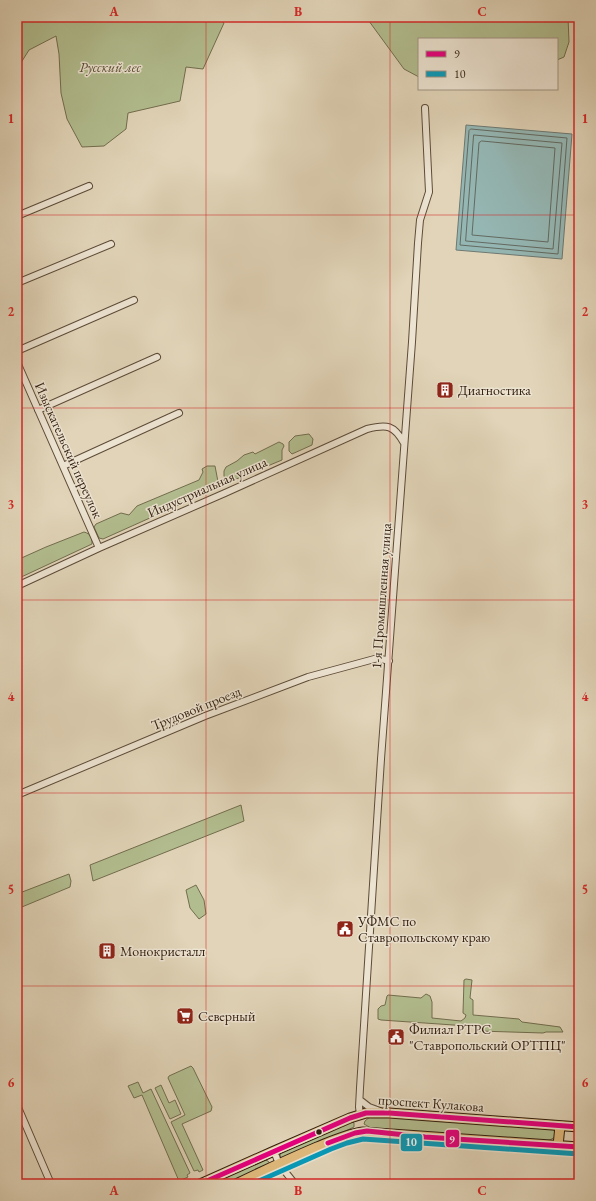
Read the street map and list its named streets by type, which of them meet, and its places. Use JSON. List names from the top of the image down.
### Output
{
  "streets": {
    "main road": ["проспект Кулакова"],
    "street": [
      "Изыскательский переулок",
      "Индустриальная улица",
      "1-я Промышленная улица",
      "Трудовой проезд"
    ]
  },
  "crossings": [
    ["Изыскательский переулок", "Индустриальная улица"],
    ["Индустриальная улица", "1-я Промышленная улица"],
    ["1-я Промышленная улица", "Трудовой проезд"],
    ["1-я Промышленная улица", "проспект Кулакова"]
  ],
  "parks": ["Русский лес"],
  "places": {
    "building": ["Диагностика", "Монокристалл"],
    "public building": ["УФМС по Ставропольскому краю", "Филиал РТРС \"Ставропольский ОРТПЦ\""],
    "supermarket": ["Северный"]
  },
  "lines": ["transit line 9", "transit line 10"],
  "legend": ["9", "10"],
  "grid": {
    "columns": ["A", "B", "C"],
    "rows": [
      "1",
      "2",
      "3",
      "4",
      "5",
      "6"
    ]
  }
}
